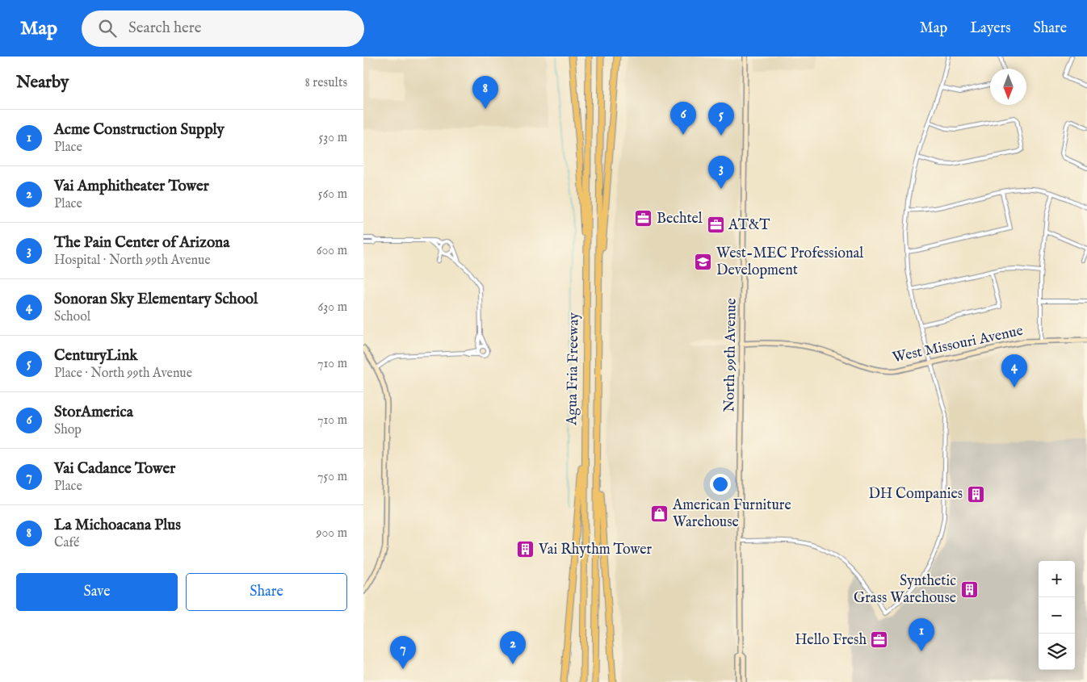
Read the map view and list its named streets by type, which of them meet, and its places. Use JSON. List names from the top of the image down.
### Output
{
  "streets": {
    "highway": ["Agua Fria Freeway"],
    "main road": ["West Missouri Avenue", "North 99th Avenue"]
  },
  "crossings": [
    ["West Missouri Avenue", "North 99th Avenue"]
  ],
  "places": {
    "office": ["Bechtel", "AT&T", "Hello Fresh"],
    "school or university": ["West-MEC Professional Development"],
    "building": ["DH Companies", "Vai Rhythm Tower", "Synthetic Grass Warehouse"],
    "shop": ["American Furniture Warehouse"]
  },
  "north": "bottom",
  "page": {
    "header": "Map",
    "search": "Search here",
    "nav": ["Map", "Layers", "Share"],
    "heading": ["Nearby", "8 results"],
    "pins": [
      "8",
      "6",
      "5",
      "3",
      "4",
      "1",
      "2",
      "7"
    ],
    "list": [
      {
        "mark": "1",
        "name": "Acme Construction Supply",
        "note": "Place",
        "value": "530 m"
      },
      {
        "mark": "2",
        "name": "Vai Amphitheater Tower",
        "note": "Place",
        "value": "560 m"
      },
      {
        "mark": "3",
        "name": "The Pain Center of Arizona",
        "note": "Hospital · North 99th Avenue",
        "value": "600 m"
      },
      {
        "mark": "4",
        "name": "Sonoran Sky Elementary School",
        "note": "School",
        "value": "630 m"
      },
      {
        "mark": "5",
        "name": "CenturyLink",
        "note": "Place · North 99th Avenue",
        "value": "710 m"
      },
      {
        "mark": "6",
        "name": "StorAmerica",
        "note": "Shop",
        "value": "710 m"
      },
      {
        "mark": "7",
        "name": "Vai Cadance Tower",
        "note": "Place",
        "value": "750 m"
      },
      {
        "mark": "8",
        "name": "La Michoacana Plus",
        "note": "Café",
        "value": "900 m"
      }
    ],
    "buttons": ["Save", "Share"],
    "map_buttons": ["+", "−"]
  }
}
